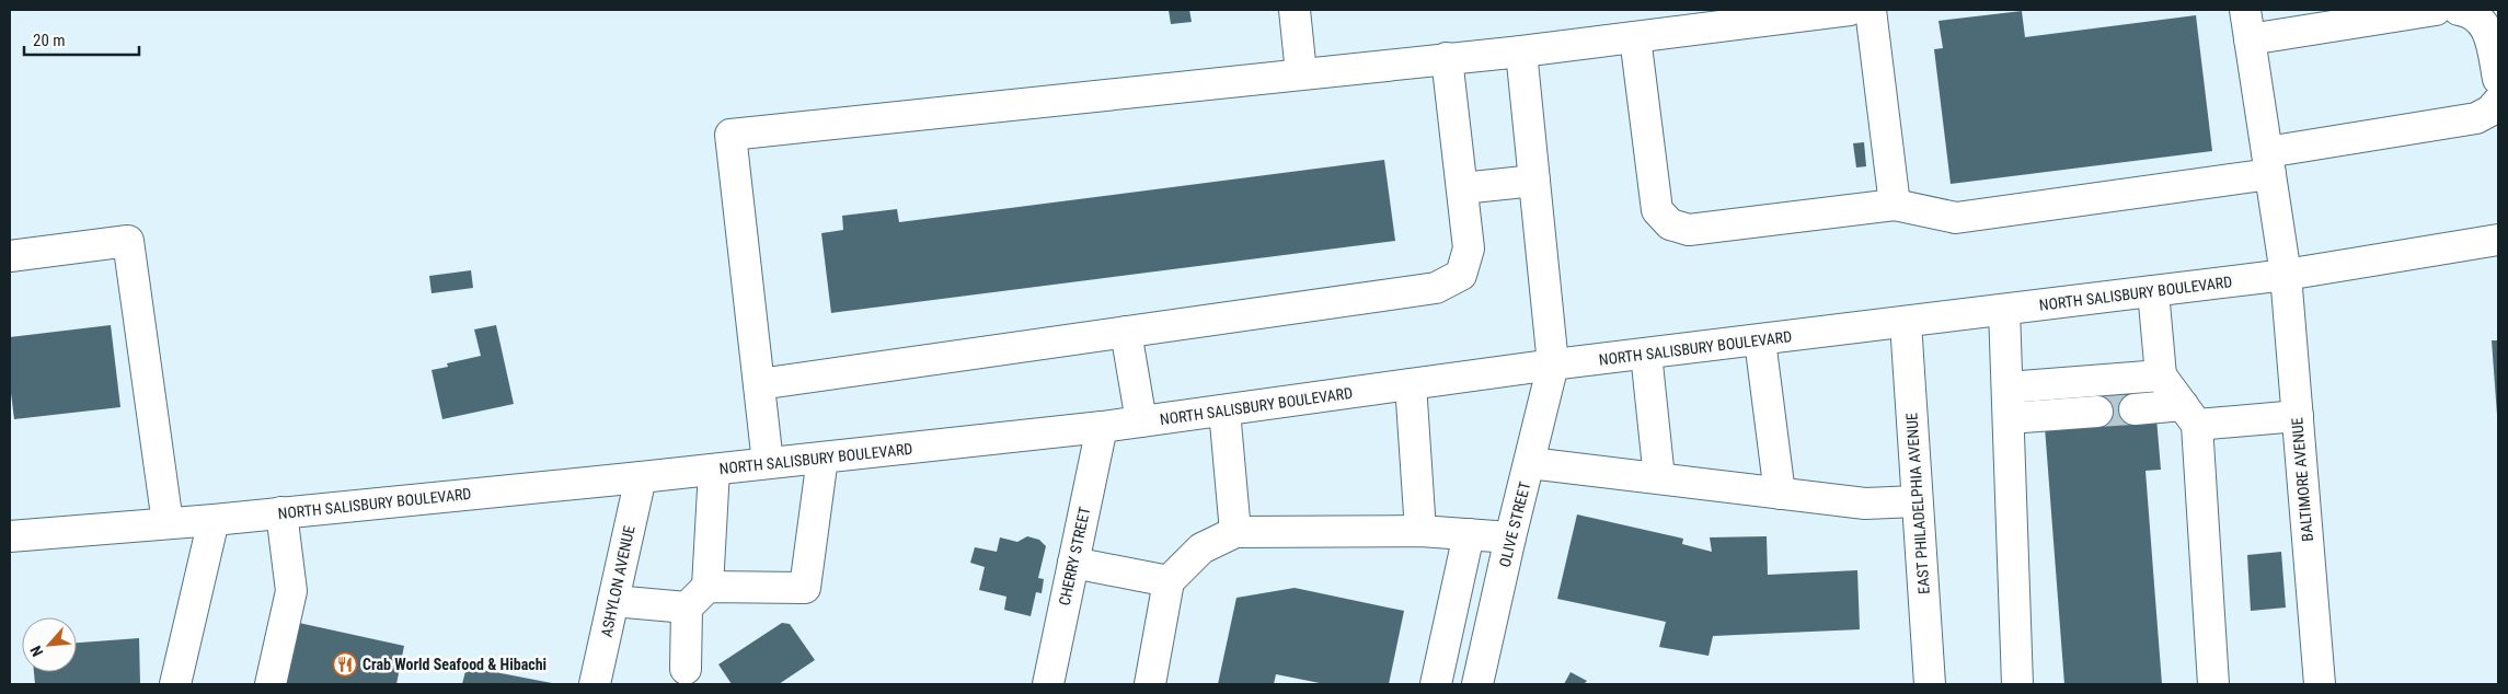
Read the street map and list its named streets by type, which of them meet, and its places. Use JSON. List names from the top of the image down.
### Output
{
  "streets": {
    "main road": [
      "NORTH SALISBURY BOULEVARD",
      "BALTIMORE AVENUE",
      "EAST PHILADELPHIA AVENUE",
      "OLIVE STREET",
      "CHERRY STREET",
      "ASHYLON AVENUE"
    ]
  },
  "crossings": [
    ["NORTH SALISBURY BOULEVARD", "BALTIMORE AVENUE"],
    ["NORTH SALISBURY BOULEVARD", "EAST PHILADELPHIA AVENUE"],
    ["NORTH SALISBURY BOULEVARD", "OLIVE STREET"],
    ["NORTH SALISBURY BOULEVARD", "CHERRY STREET"],
    ["NORTH SALISBURY BOULEVARD", "ASHYLON AVENUE"]
  ],
  "places": {
    "restaurant": ["Crab World Seafood & Hibachi"]
  },
  "scale_bar": "20 m",
  "north": "bottom left"
}
